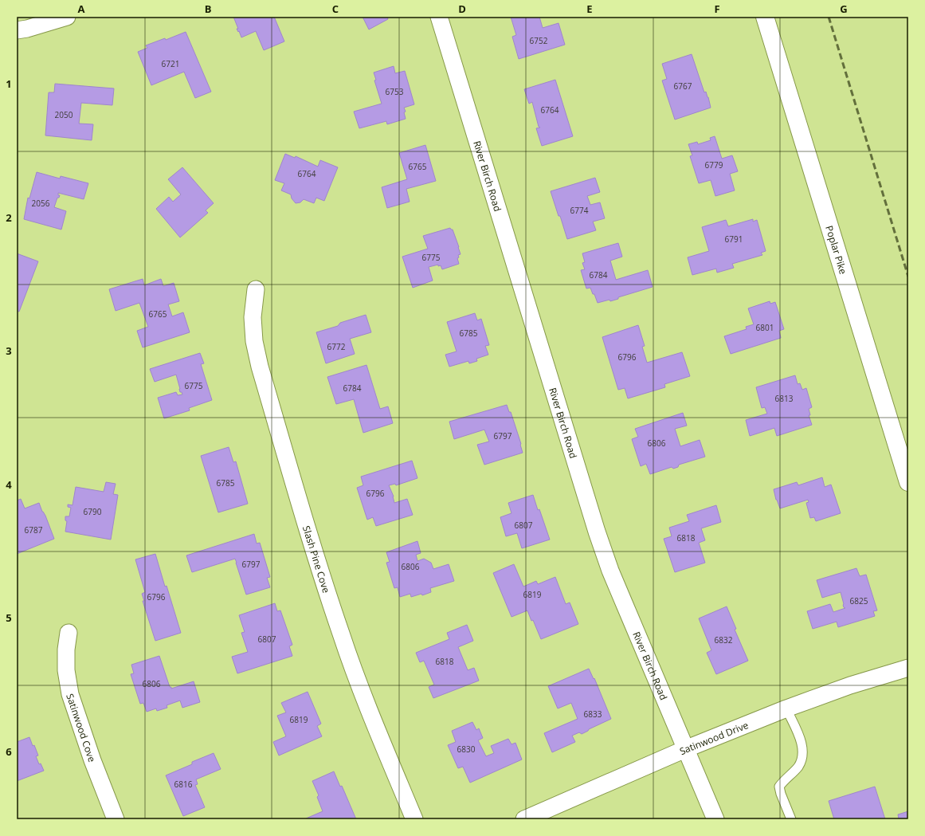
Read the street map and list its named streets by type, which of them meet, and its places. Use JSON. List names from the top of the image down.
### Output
{
  "streets": {
    "main road": ["Poplar Pike"],
    "street": [
      "River Birch Road",
      "Slash Pine Cove",
      "Satinwood Cove",
      "Satinwood Drive"
    ]
  },
  "crossings": [
    ["River Birch Road", "Satinwood Drive"]
  ],
  "house_numbers": [
    "6752",
    "6721",
    "6767",
    "6753",
    "6764",
    "2050",
    "6779",
    "6765",
    "6764",
    "2056",
    "6774",
    "6791",
    "6775",
    "6784",
    "6765",
    "6801",
    "6785",
    "6772",
    "6796",
    "6775",
    "6784",
    "6813",
    "6797",
    "6806",
    "6785",
    "6796",
    "6790",
    "6807",
    "6787",
    "6818",
    "6797",
    "6806",
    "6819",
    "6796",
    "6825",
    "6807",
    "6832",
    "6818",
    "6806",
    "6833",
    "6819",
    "6830",
    "6816"
  ],
  "grid": {
    "columns": [
      "A",
      "B",
      "C",
      "D",
      "E",
      "F",
      "G"
    ],
    "rows": [
      "1",
      "2",
      "3",
      "4",
      "5",
      "6"
    ]
  }
}
